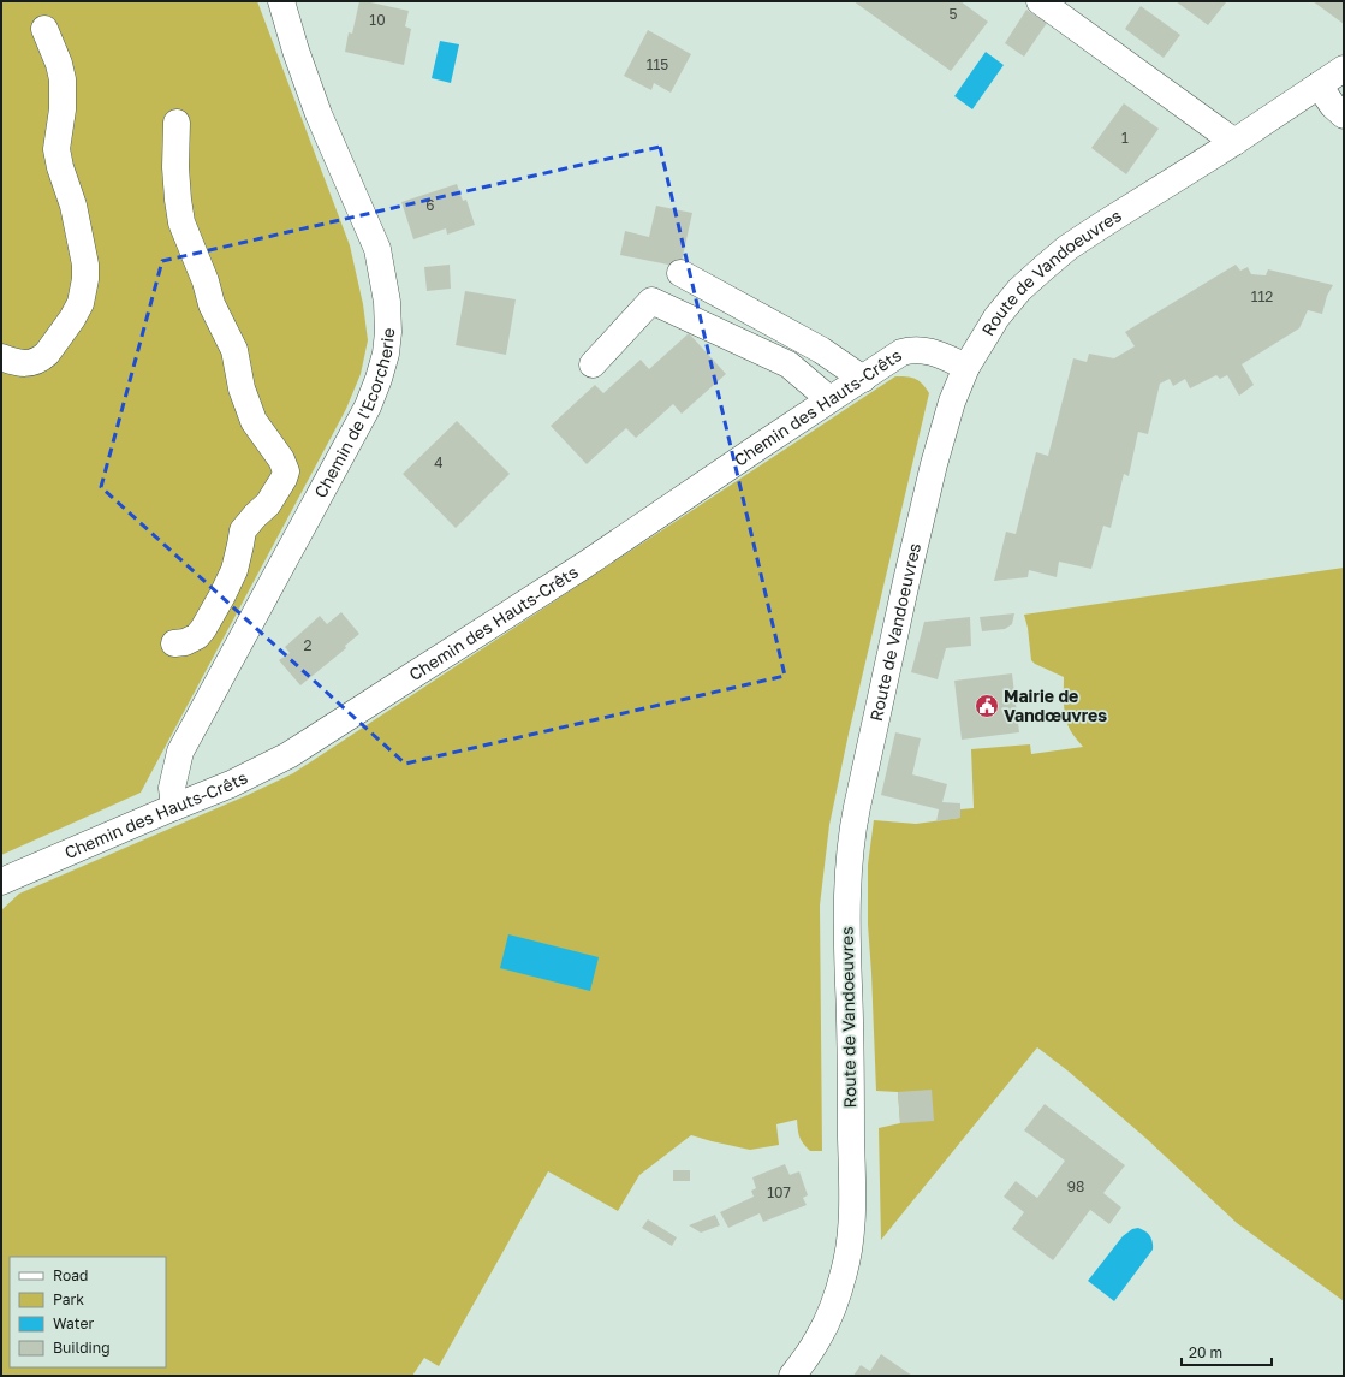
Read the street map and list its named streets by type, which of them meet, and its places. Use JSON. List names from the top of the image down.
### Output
{
  "streets": {
    "street": ["Route de Vandoeuvres", "Chemin des Hauts-Crêts", "Chemin de l'Ecorcherie"]
  },
  "crossings": [
    ["Route de Vandoeuvres", "Chemin des Hauts-Crêts"],
    ["Chemin des Hauts-Crêts", "Chemin de l'Ecorcherie"]
  ],
  "places": {
    "public building": ["Mairie de Vandœuvres"]
  },
  "house_numbers": [
    "5",
    "10",
    "115",
    "1",
    "6",
    "112",
    "4",
    "2",
    "98",
    "107"
  ],
  "legend": [
    "Road",
    "Park",
    "Water",
    "Building"
  ],
  "scale_bar": "20 m"
}
